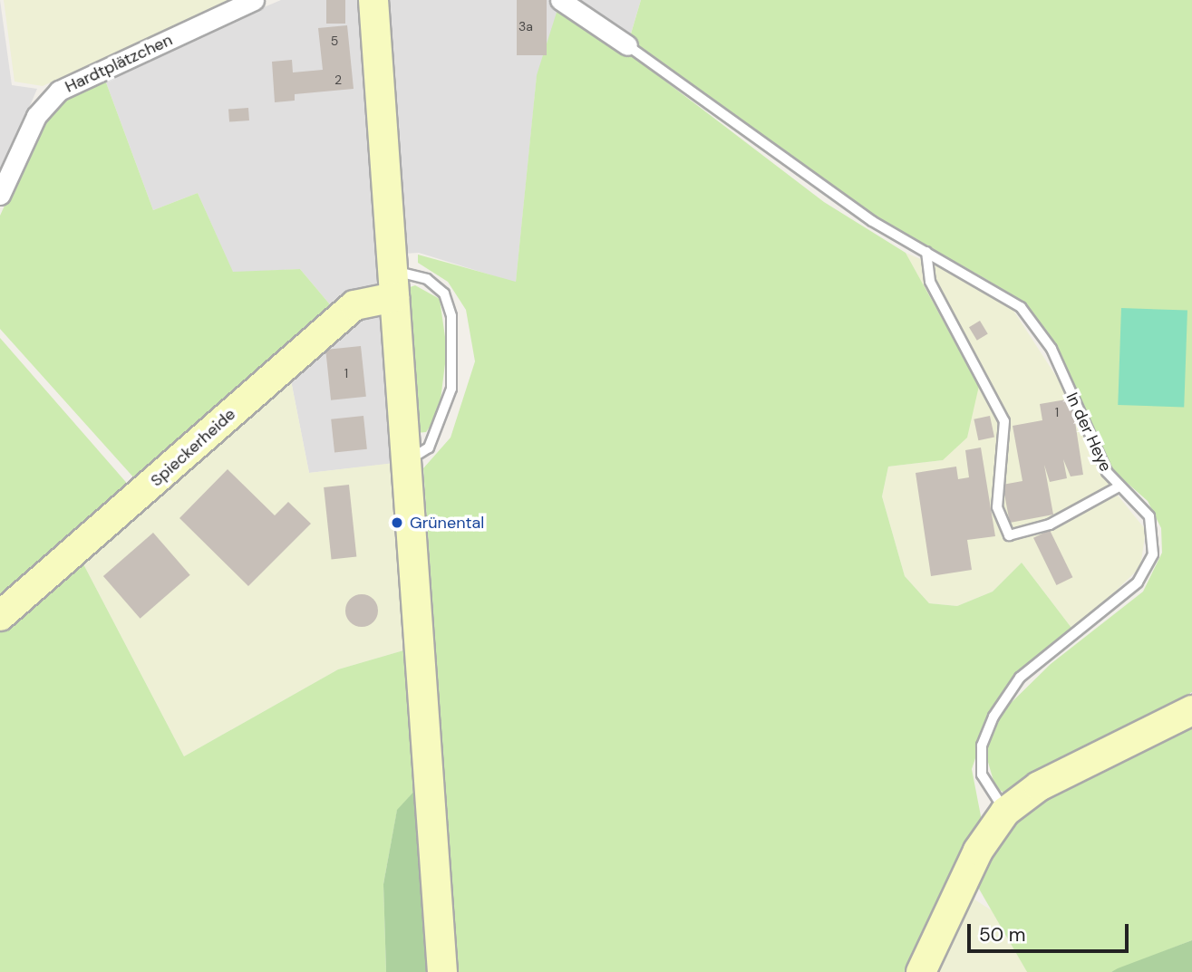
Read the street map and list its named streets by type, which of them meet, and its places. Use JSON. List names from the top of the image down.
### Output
{
  "streets": {
    "main road": ["Spieckerheide"],
    "street": ["Hardtplätzchen"],
    "lane": ["In der Heye"]
  },
  "places": ["Grünental"],
  "house_numbers": [
    "3a",
    "5",
    "2",
    "1",
    "1"
  ],
  "scale_bar": "50 m"
}
